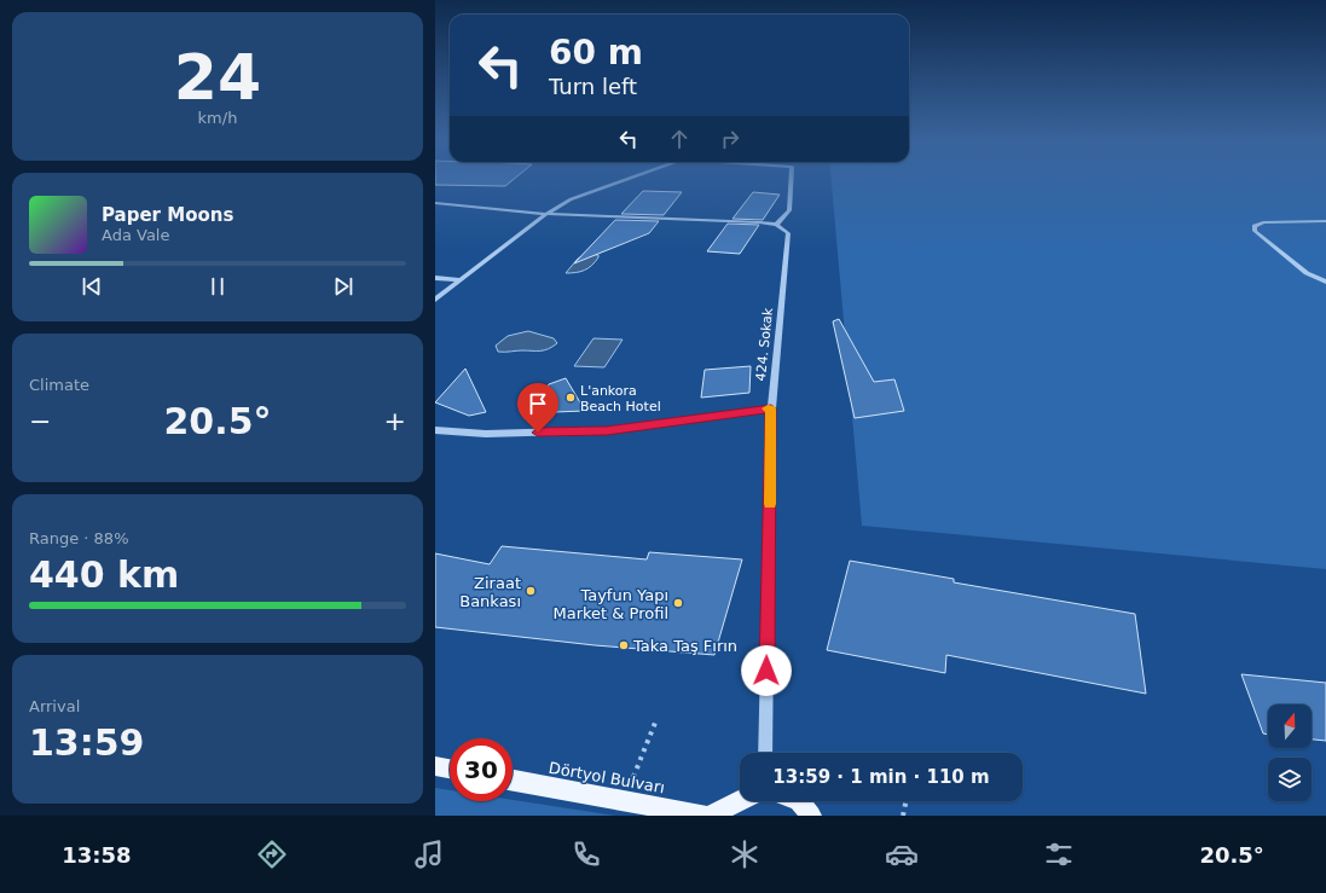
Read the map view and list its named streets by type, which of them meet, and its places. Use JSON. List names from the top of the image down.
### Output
{
  "streets": {
    "main road": ["Dörtyol Bulvarı"],
    "street": ["424. Sokak"]
  },
  "places": [
    "L'ankora Beach Hotel",
    "Ziraat Bankası",
    "Tayfun Yapı Market & Profil",
    "Taka Taş Fırın"
  ],
  "north": "top",
  "page": {
    "tile": [
      ["24", "km/h"],
      "Climate",
      ["Range · 88%", "440 km"],
      ["Arrival", "13:59"]
    ],
    "turn": ["60 m", "Turn left"],
    "song": ["Paper Moons", "Ada Vale"],
    "heat": ["−", "20.5°", "+"],
    "limit": "30",
    "trip": "13:59 · 1 min · 110 m",
    "tabs": ["13:58", "20.5°"]
  }
}
